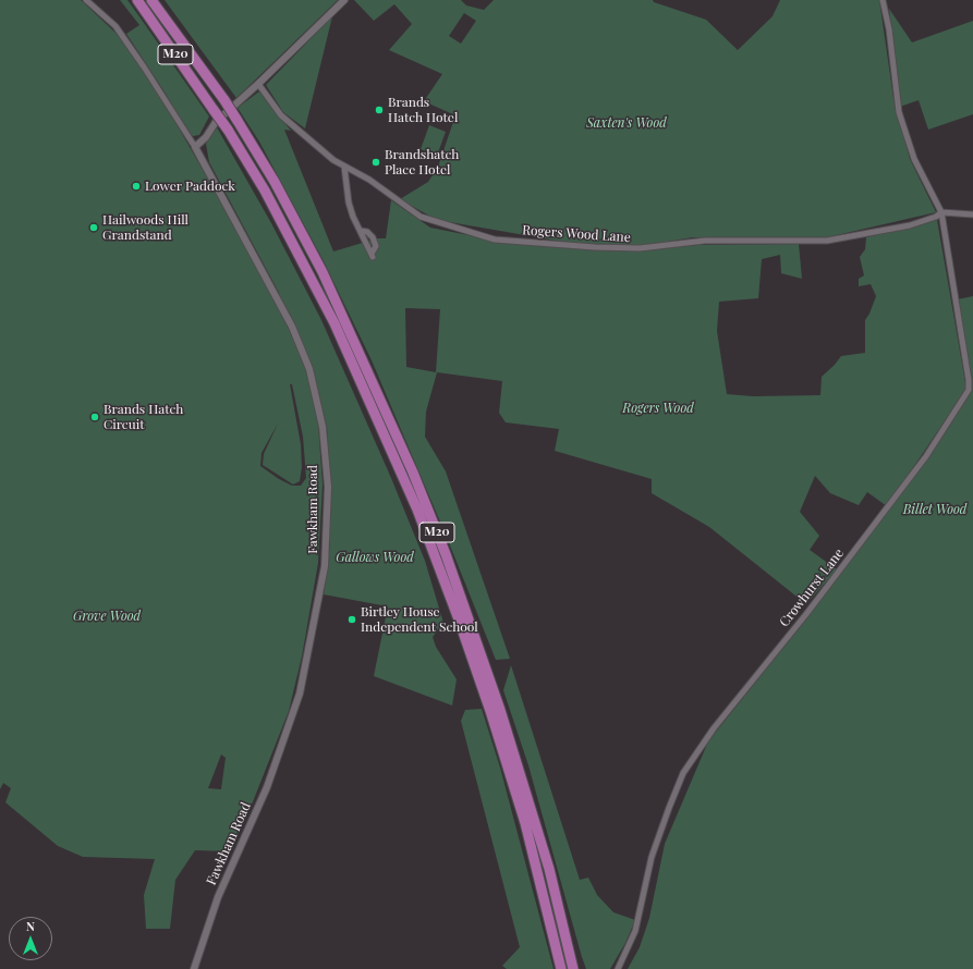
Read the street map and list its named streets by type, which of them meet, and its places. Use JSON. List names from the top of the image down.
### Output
{
  "streets": {
    "highway": ["M20"],
    "street": ["Rogers Wood Lane", "Fawkham Road", "Crowhurst Lane"]
  },
  "crossings": [
    ["Rogers Wood Lane", "Crowhurst Lane"]
  ],
  "parks": [
    "Saxten's Wood",
    "Rogers Wood",
    "Billet Wood",
    "Gallows Wood",
    "Grove Wood"
  ],
  "places": [
    "Brands Hatch Hotel",
    "Brandshatch Place Hotel",
    "Lower Paddock",
    "Hailwoods Hill Grandstand",
    "Brands Hatch Circuit",
    "Birtley House Independent School"
  ],
  "north": "top"
}
